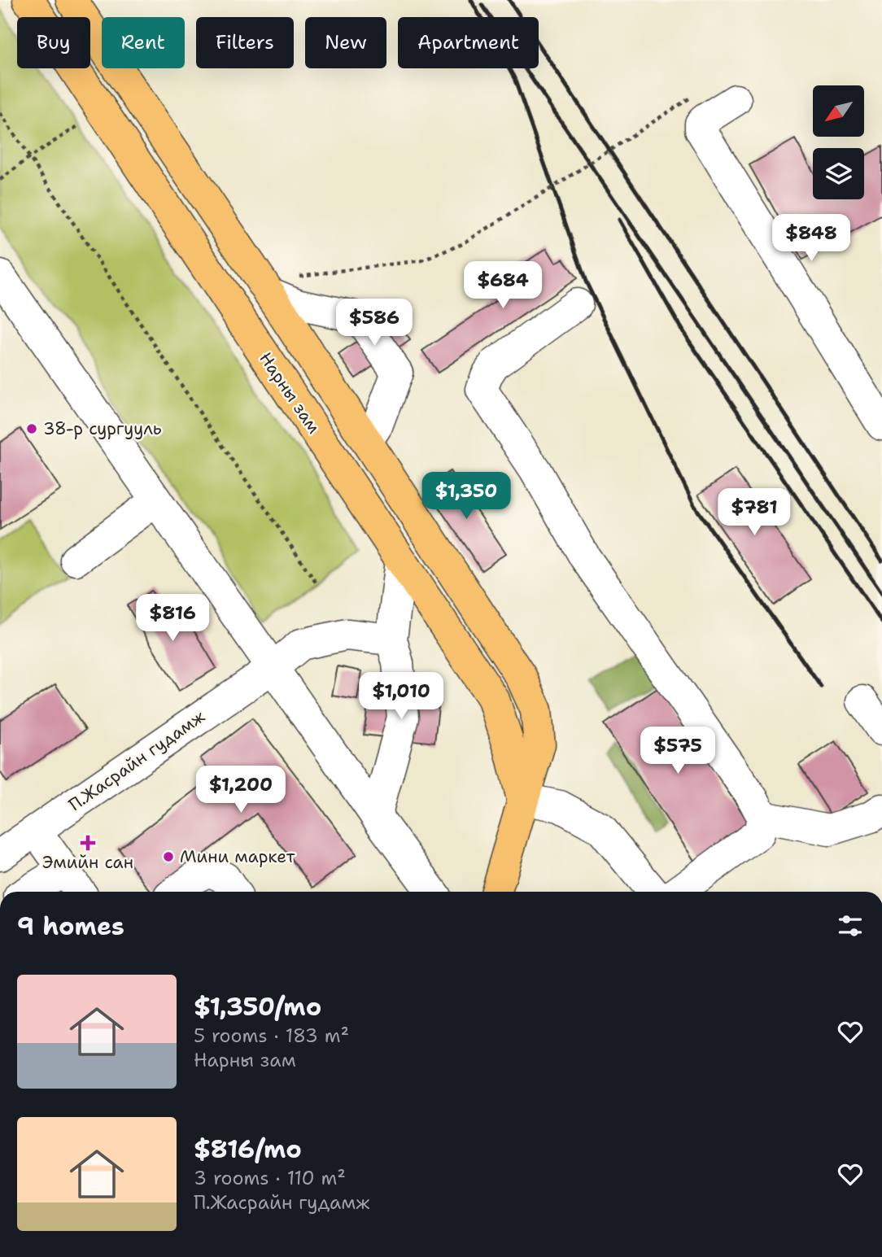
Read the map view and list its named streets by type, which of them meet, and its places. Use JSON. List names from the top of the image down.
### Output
{
  "streets": {
    "main road": ["Нарны зам"],
    "street": ["П.Жасрайн гудамж"]
  },
  "places": {
    "other": ["38-р сургууль", "Мини маркет"],
    "health": ["Эмийн сан"]
  },
  "north": "bottom left",
  "page": {
    "chip": [
      "Buy",
      "Rent",
      "Filters",
      "New",
      "Apartment"
    ],
    "price": [
      "$848",
      "$684",
      "$586",
      "$1,350",
      "$781",
      "$816",
      "$1,010",
      "$575",
      "$1,200"
    ],
    "heading": "9 homes",
    "list": [
      {
        "name": "$1,350/mo",
        "note": "5 rooms · 183 m² · Нарны зам"
      },
      {
        "name": "$816/mo",
        "note": "3 rooms · 110 m² · П.Жасрайн гудамж"
      }
    ]
  }
}
